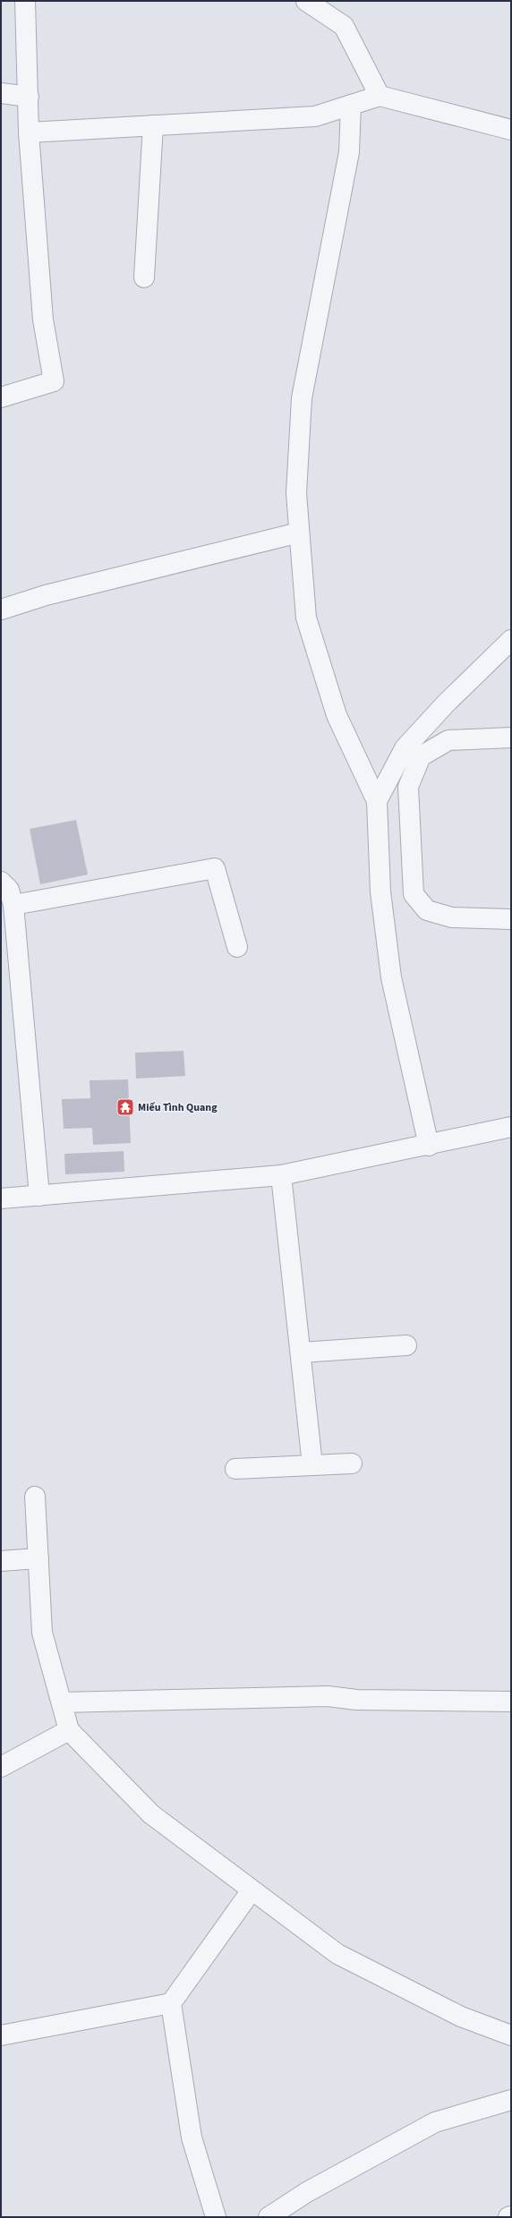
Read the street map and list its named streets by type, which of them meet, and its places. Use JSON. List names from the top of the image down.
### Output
{
  "places": {
    "temple": ["Miếu Tình Quang"]
  }
}
